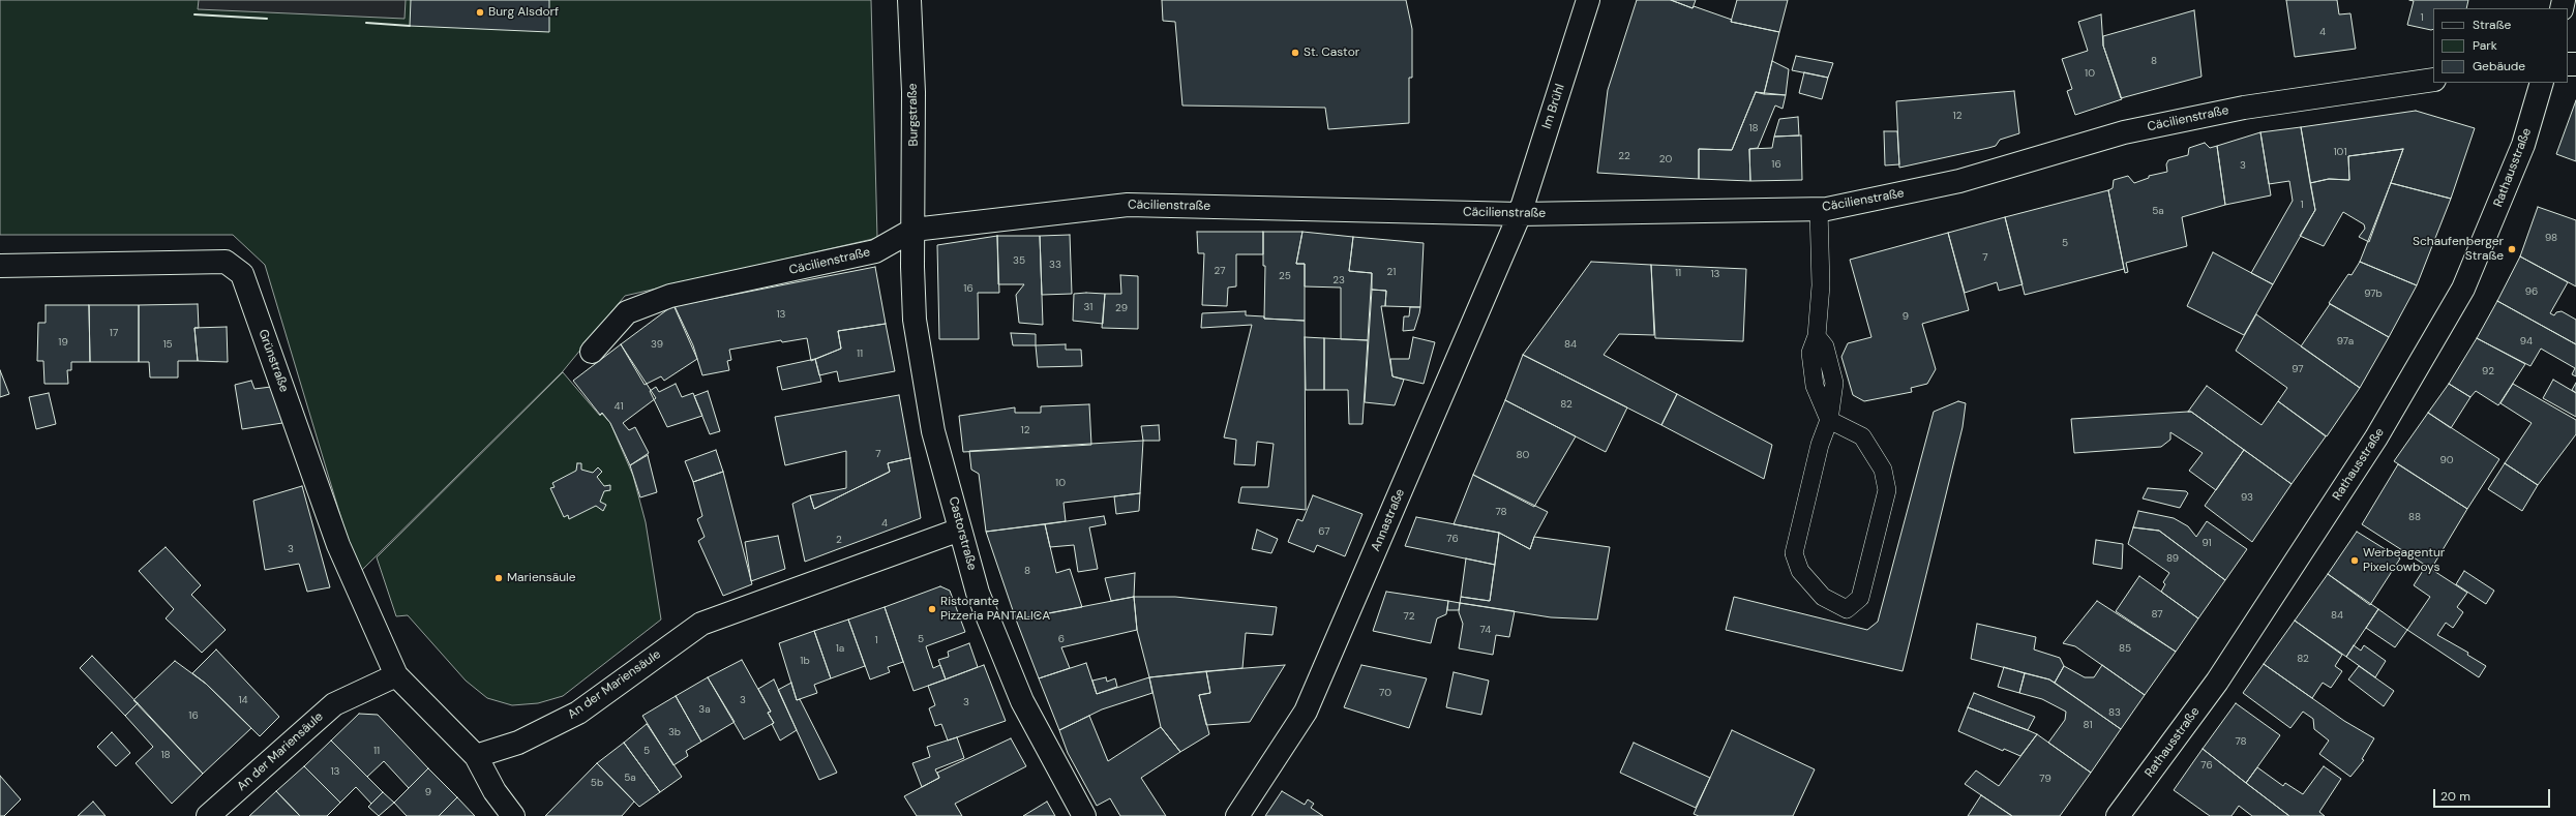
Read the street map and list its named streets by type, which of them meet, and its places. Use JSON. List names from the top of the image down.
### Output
{
  "streets": {
    "street": [
      "Im Brühl",
      "Burgstraße",
      "Cäcilienstraße",
      "Rathausstraße",
      "Grünstraße",
      "Annastraße",
      "Castorstraße",
      "An der Mariensäule"
    ]
  },
  "crossings": [
    ["Im Brühl", "Cäcilienstraße"],
    ["Im Brühl", "Annastraße"],
    ["Burgstraße", "Cäcilienstraße"],
    ["Burgstraße", "Castorstraße"],
    ["Cäcilienstraße", "Annastraße"],
    ["Cäcilienstraße", "Castorstraße"],
    ["Grünstraße", "An der Mariensäule"],
    ["Castorstraße", "An der Mariensäule"]
  ],
  "places": [
    "Burg Alsdorf",
    "St. Castor",
    "Schaufenberger Straße",
    "Werbeagentur Pixelcowboys",
    "Mariensäule",
    "Ristorante Pizzeria PANTALICA"
  ],
  "house_numbers": [
    "1",
    "4",
    "8",
    "10",
    "12",
    "18",
    "101",
    "22",
    "20",
    "16",
    "3",
    "1",
    "5a",
    "98",
    "5",
    "7",
    "35",
    "33",
    "27",
    "21",
    "11",
    "13",
    "25",
    "23",
    "16",
    "96",
    "97b",
    "31",
    "29",
    "13",
    "9",
    "17",
    "97a",
    "94",
    "19",
    "15",
    "39",
    "84",
    "11",
    "97",
    "92",
    "82",
    "41",
    "12",
    "7",
    "80",
    "90",
    "10",
    "93",
    "78",
    "88",
    "4",
    "67",
    "76",
    "2",
    "91",
    "3",
    "89",
    "8",
    "87",
    "84",
    "72",
    "74",
    "5",
    "6",
    "1",
    "1a",
    "85",
    "82",
    "1b",
    "70",
    "14",
    "3",
    "3",
    "3a",
    "83",
    "16",
    "81",
    "3b",
    "78",
    "11",
    "5",
    "18",
    "76",
    "13",
    "5a",
    "79",
    "5b",
    "9"
  ],
  "legend": ["Straße", "Park", "Gebäude"],
  "scale_bar": "20 m"
}
